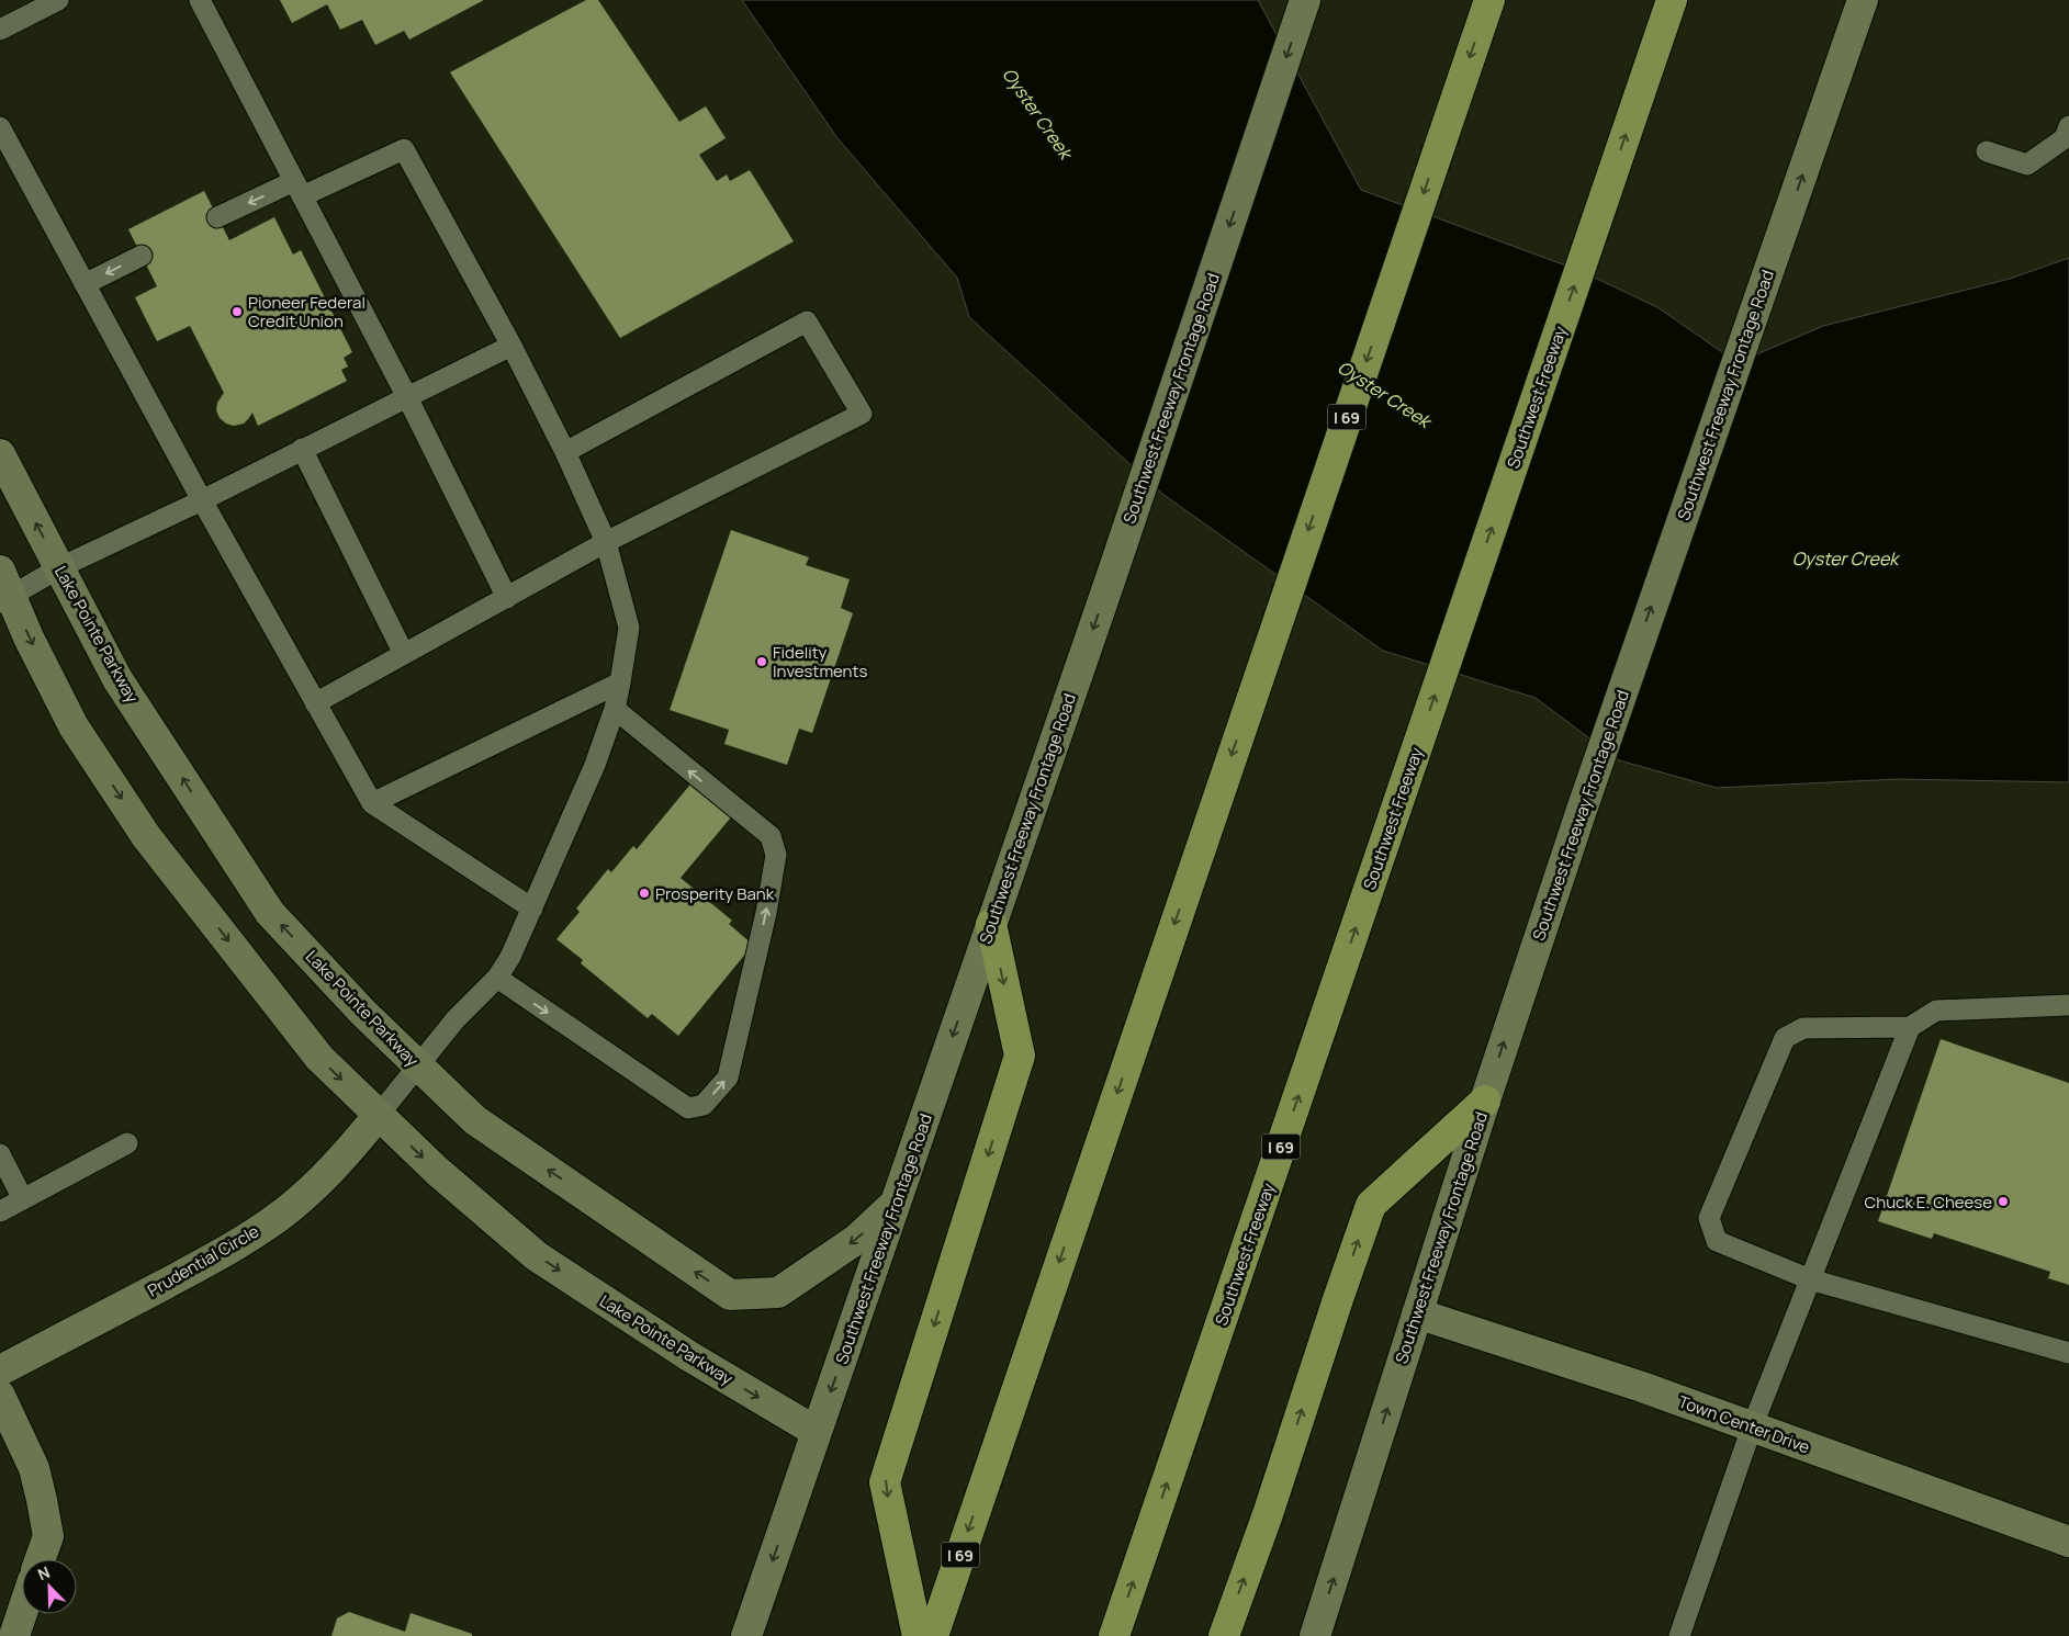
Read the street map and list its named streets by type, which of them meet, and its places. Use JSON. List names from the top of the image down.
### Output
{
  "streets": {
    "highway": ["Southwest Freeway", "I 69"],
    "street": [
      "Southwest Freeway Frontage Road",
      "Lake Pointe Parkway",
      "Prudential Circle",
      "Town Center Drive"
    ]
  },
  "crossings": [
    ["Southwest Freeway Frontage Road", "Lake Pointe Parkway"],
    ["Southwest Freeway Frontage Road", "Town Center Drive"],
    ["Lake Pointe Parkway", "Prudential Circle"]
  ],
  "water": ["Oyster Creek"],
  "places": [
    "Pioneer Federal Credit Union",
    "Fidelity Investments",
    "Prosperity Bank",
    "Chuck E. Cheese"
  ],
  "north": "top left"
}
